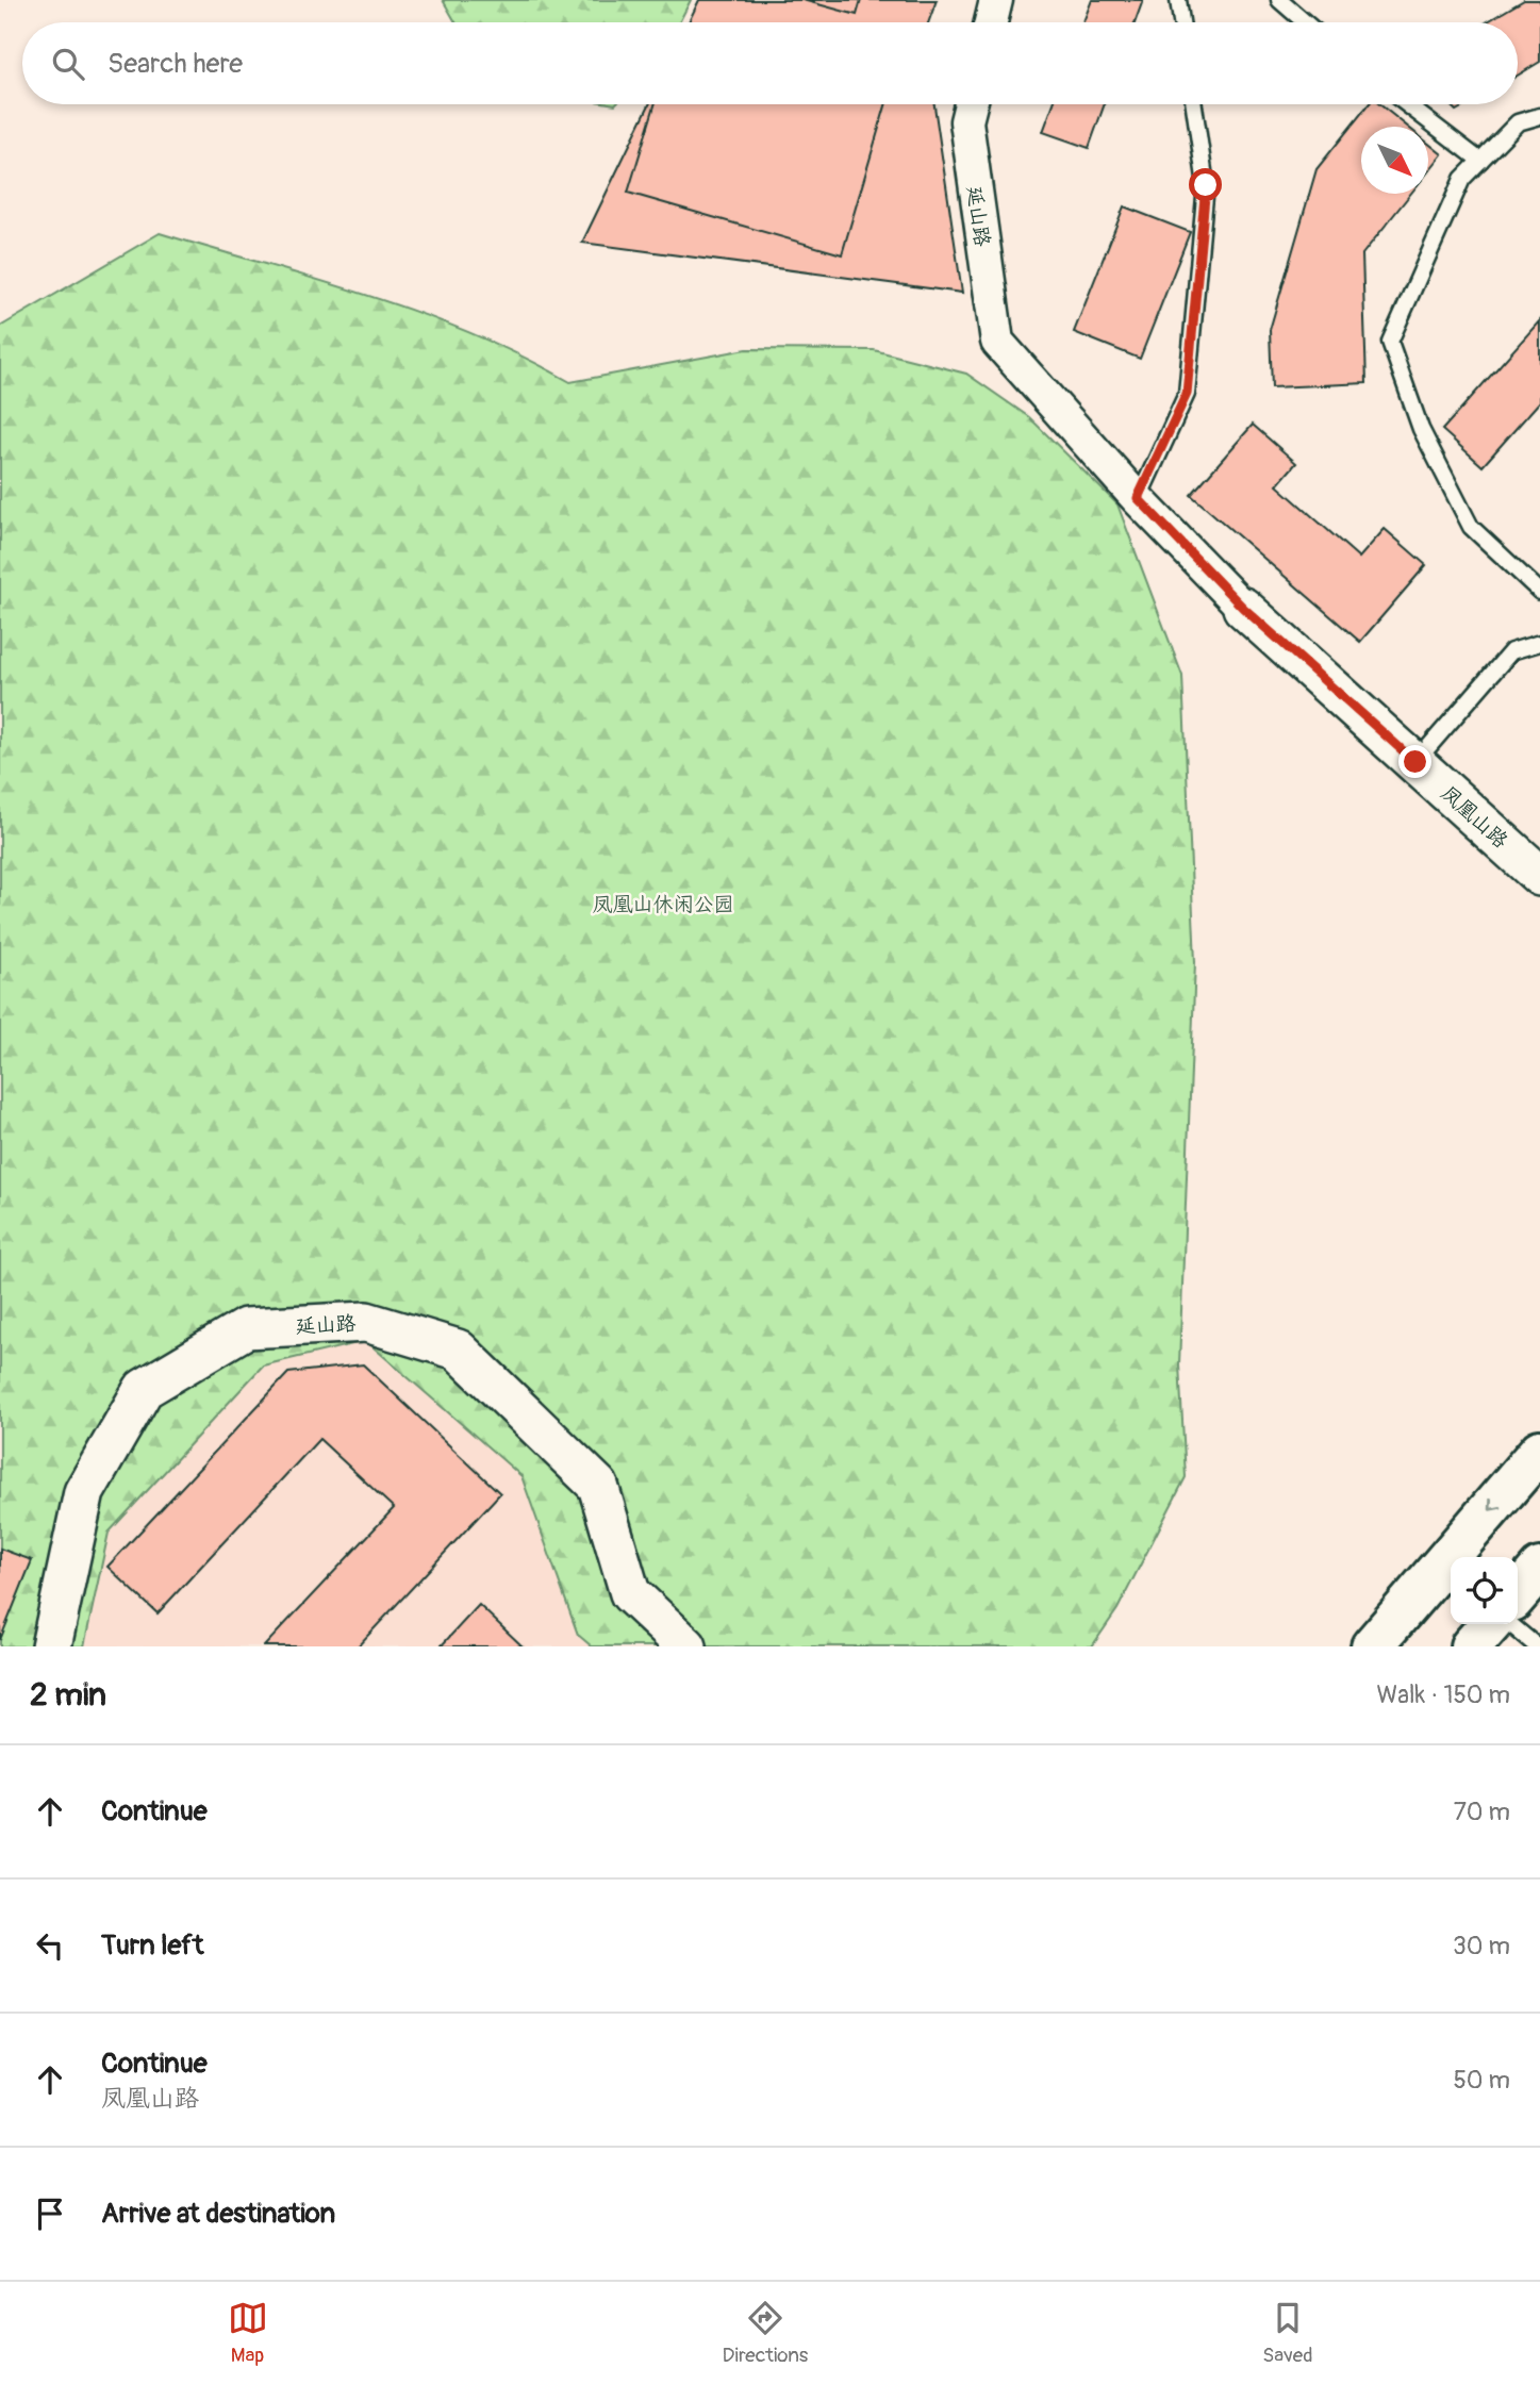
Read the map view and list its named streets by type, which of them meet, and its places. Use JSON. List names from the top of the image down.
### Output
{
  "streets": {
    "street": ["延山路", "凤凰山路"]
  },
  "parks": ["凤凰山休闲公园"],
  "north": "bottom right",
  "page": {
    "search": "Search here",
    "heading": ["2 min", "Walk · 150 m"],
    "list": [
      ["Continue", "70 m"],
      ["Turn left", "30 m"],
      ["Continue", "凤凰山路", "50 m"],
      "Arrive at destination"
    ],
    "nav": ["Map", "Directions", "Saved"]
  }
}
